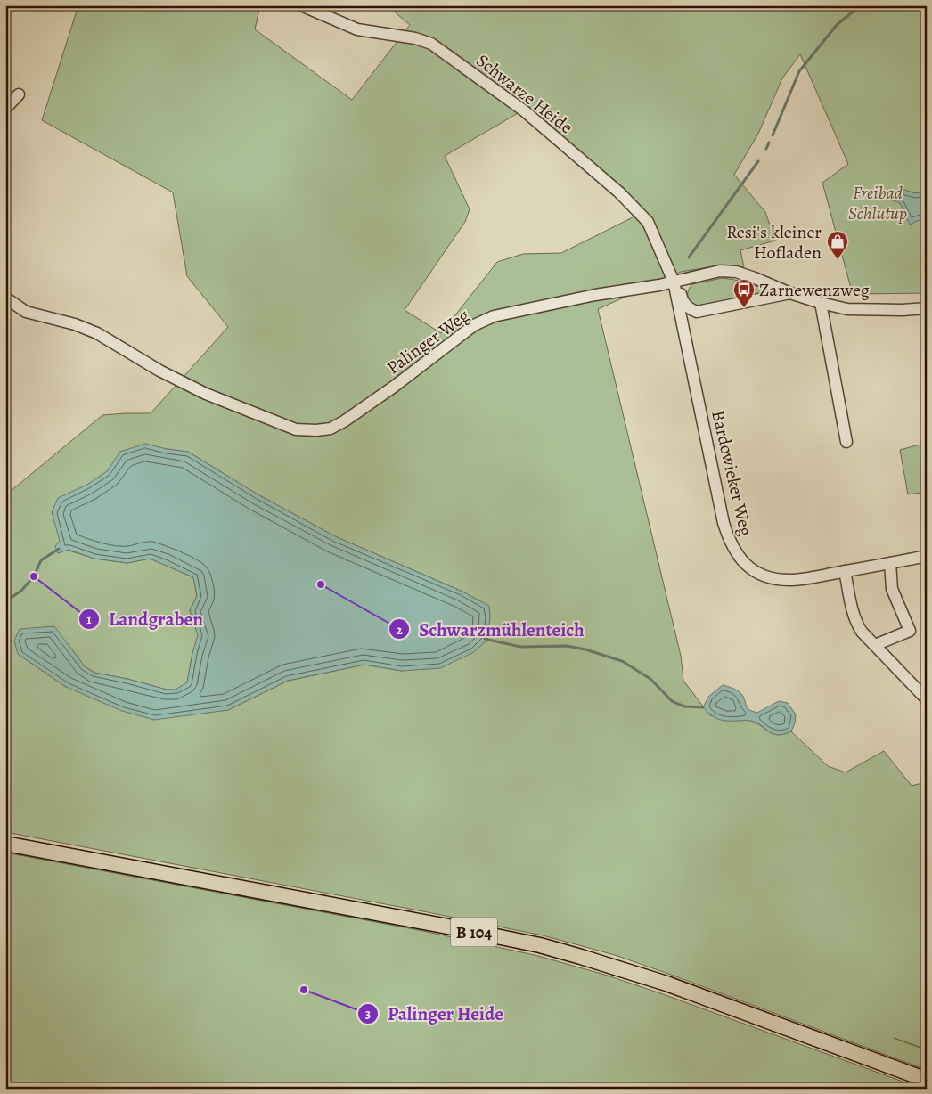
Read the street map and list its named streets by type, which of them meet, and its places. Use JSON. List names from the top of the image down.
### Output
{
  "streets": {
    "main road": ["B 104"],
    "street": ["Schwarze Heide", "Palinger Weg", "Bardowieker Weg"]
  },
  "crossings": [
    ["Schwarze Heide", "Palinger Weg"],
    ["Schwarze Heide", "Bardowieker Weg"],
    ["Palinger Weg", "Bardowieker Weg"]
  ],
  "parks": ["Freibad Schlutup"],
  "places": {
    "shop": ["Resi's kleiner Hofladen"],
    "bus stop": ["Zarnewenzweg"],
    "other": ["Landgraben", "Schwarzmühlenteich", "Palinger Heide"]
  }
}
